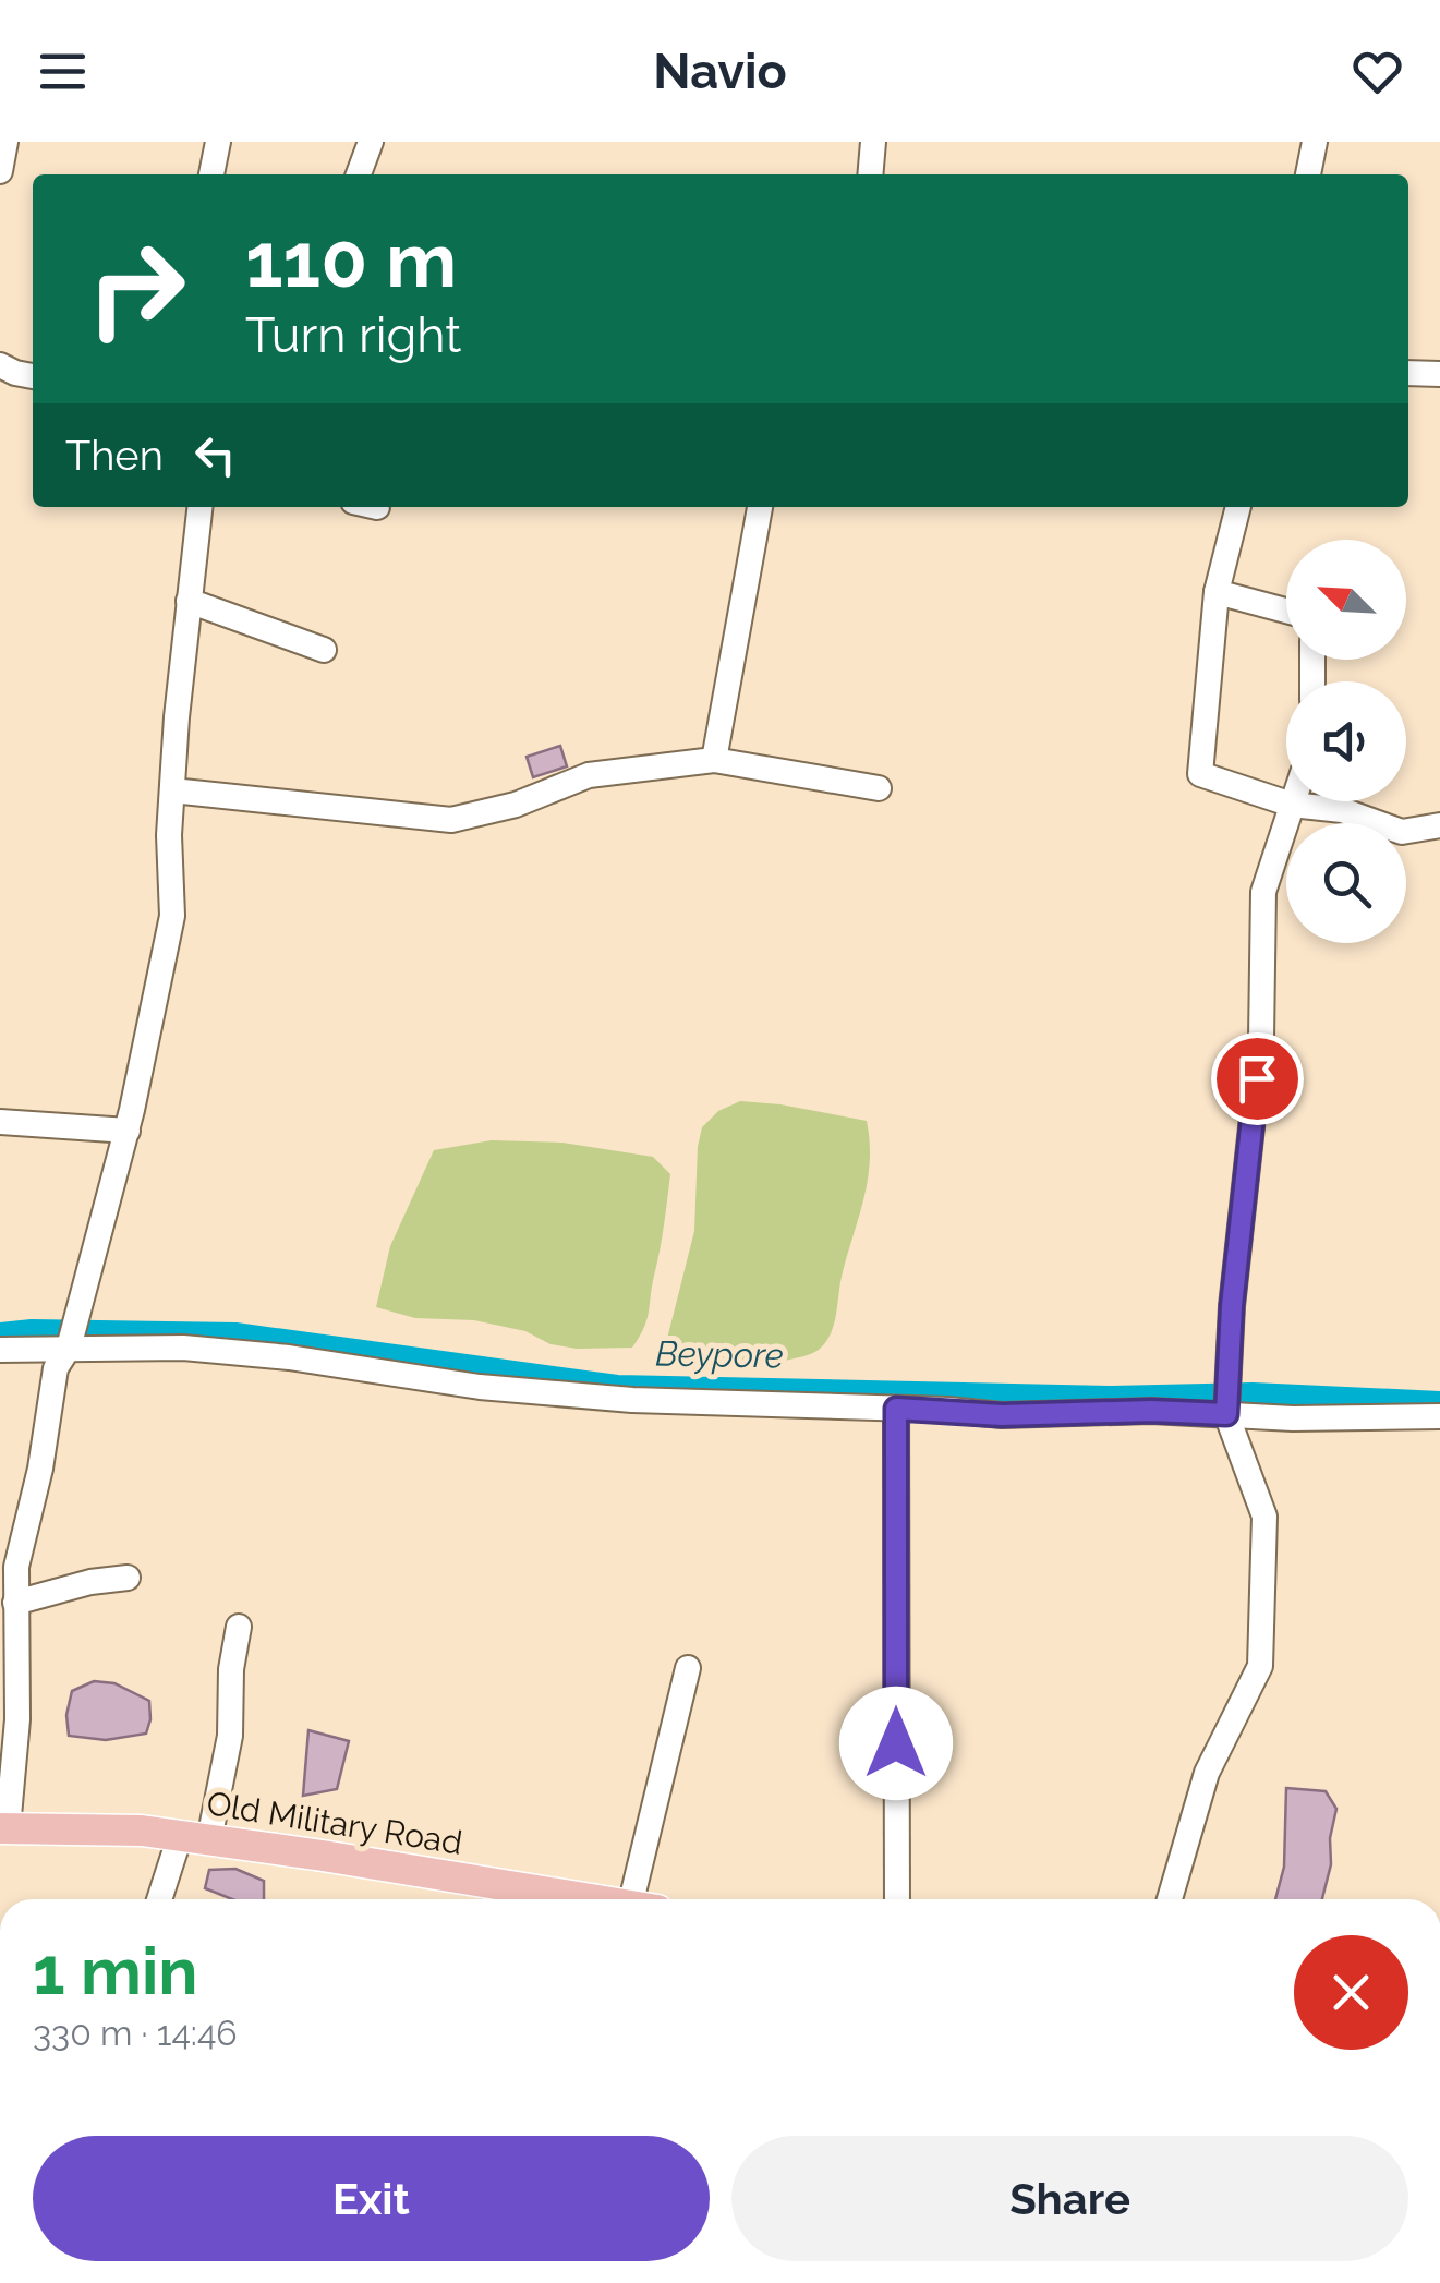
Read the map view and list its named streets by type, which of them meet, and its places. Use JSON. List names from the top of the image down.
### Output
{
  "streets": {
    "main road": ["Old Military Road"]
  },
  "water": ["Beypore"],
  "north": "top left",
  "page": {
    "header": "Navio",
    "turn": ["110 m", "Turn right"],
    "then": "Then",
    "heading": ["1 min", "330 m · 14:46"],
    "buttons": ["Exit", "Share"]
  }
}
